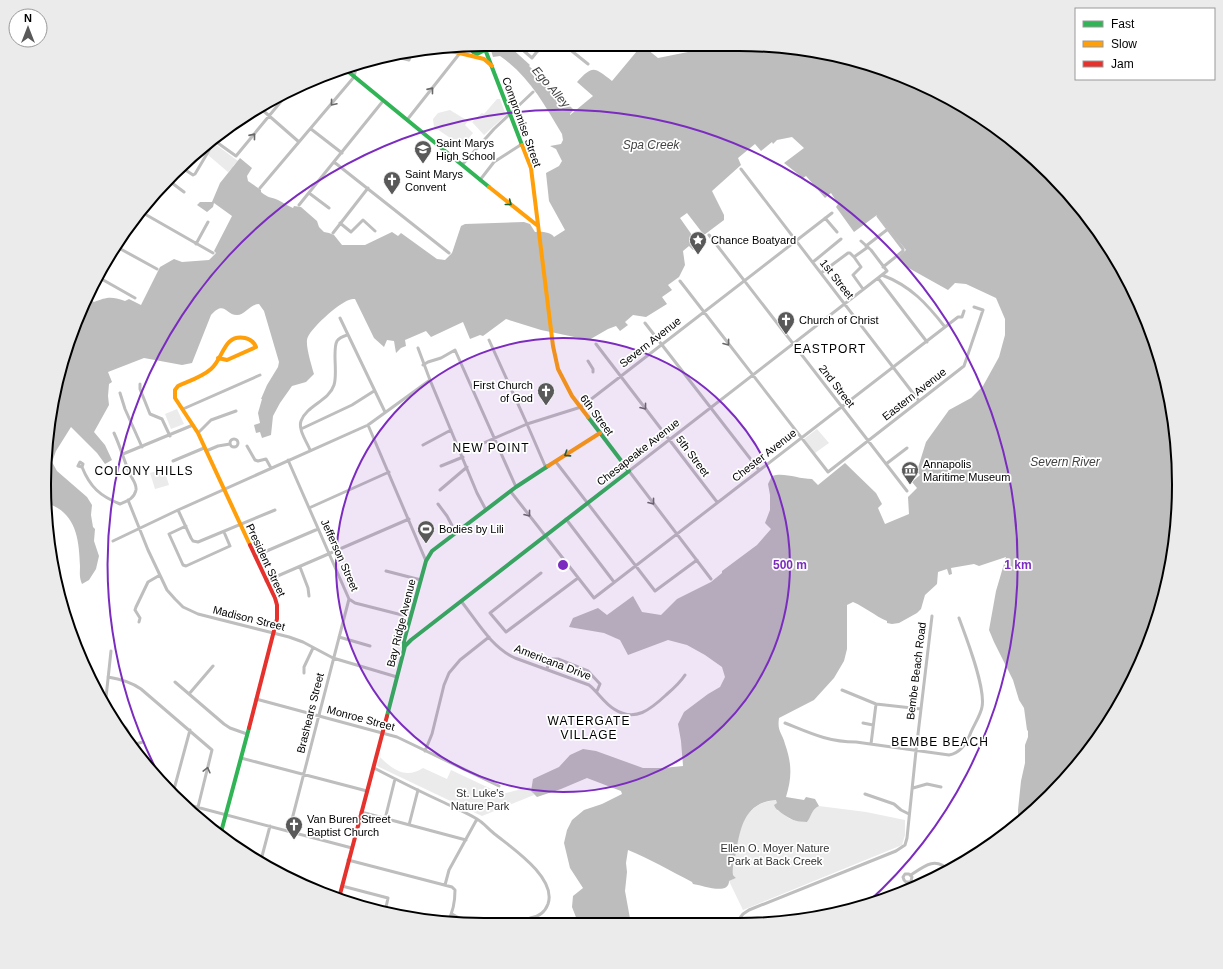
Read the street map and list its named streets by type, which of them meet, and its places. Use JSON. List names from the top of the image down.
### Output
{
  "streets": {
    "main road": [
      "Compromise Street",
      "6th Street",
      "Chesapeake Avenue",
      "President Street",
      "Bay Ridge Avenue"
    ],
    "street": [
      "1st Street",
      "Severn Avenue",
      "2nd Street",
      "Eastern Avenue",
      "Chester Avenue",
      "5th Street",
      "Jefferson Street",
      "Madison Street",
      "Americana Drive",
      "Bembe Beach Road",
      "Brashears Street",
      "Monroe Street"
    ]
  },
  "crossings": [
    ["Compromise Street", "6th Street"],
    ["1st Street", "Severn Avenue"],
    ["1st Street", "Eastern Avenue"],
    ["1st Street", "Chesapeake Avenue"],
    ["1st Street", "Chester Avenue"],
    ["Severn Avenue", "2nd Street"],
    ["Severn Avenue", "6th Street"],
    ["Severn Avenue", "5th Street"],
    ["2nd Street", "Eastern Avenue"],
    ["2nd Street", "Chesapeake Avenue"],
    ["2nd Street", "Chester Avenue"],
    ["Eastern Avenue", "Chester Avenue"],
    ["6th Street", "Chesapeake Avenue"],
    ["6th Street", "Chester Avenue"],
    ["6th Street", "Bay Ridge Avenue"],
    ["Chesapeake Avenue", "5th Street"],
    ["Chesapeake Avenue", "Bay Ridge Avenue"],
    ["Chesapeake Avenue", "Americana Drive"],
    ["Chester Avenue", "5th Street"],
    ["Jefferson Street", "Bay Ridge Avenue"],
    ["Jefferson Street", "Brashears Street"],
    ["President Street", "Madison Street"],
    ["President Street", "Monroe Street"],
    ["Madison Street", "Bay Ridge Avenue"],
    ["Madison Street", "Brashears Street"],
    ["Bay Ridge Avenue", "Monroe Street"],
    ["Brashears Street", "Monroe Street"]
  ],
  "one_way": ["5th Street"],
  "districts": [
    "EASTPORT",
    "NEW POINT",
    "COLONY HILLS",
    "WATERGATE VILLAGE",
    "BEMBE BEACH"
  ],
  "water": ["Ego Alley", "Spa Creek", "Severn River"],
  "parks": ["St. Luke's Nature Park", "Ellen O. Moyer Nature Park at Back Creek"],
  "places": {
    "school or university": ["Saint Marys High School"],
    "church": [
      "Saint Marys Convent",
      "Church of Christ",
      "First Church of God",
      "Van Buren Street Baptist Church"
    ],
    "place": ["Chance Boatyard"],
    "museum": ["Annapolis Maritime Museum"],
    "sports": ["Bodies by Lili"]
  },
  "legend": ["Fast", "Slow", "Jam"],
  "north": "top",
  "rings": ["500 m", "1 km"]
}
